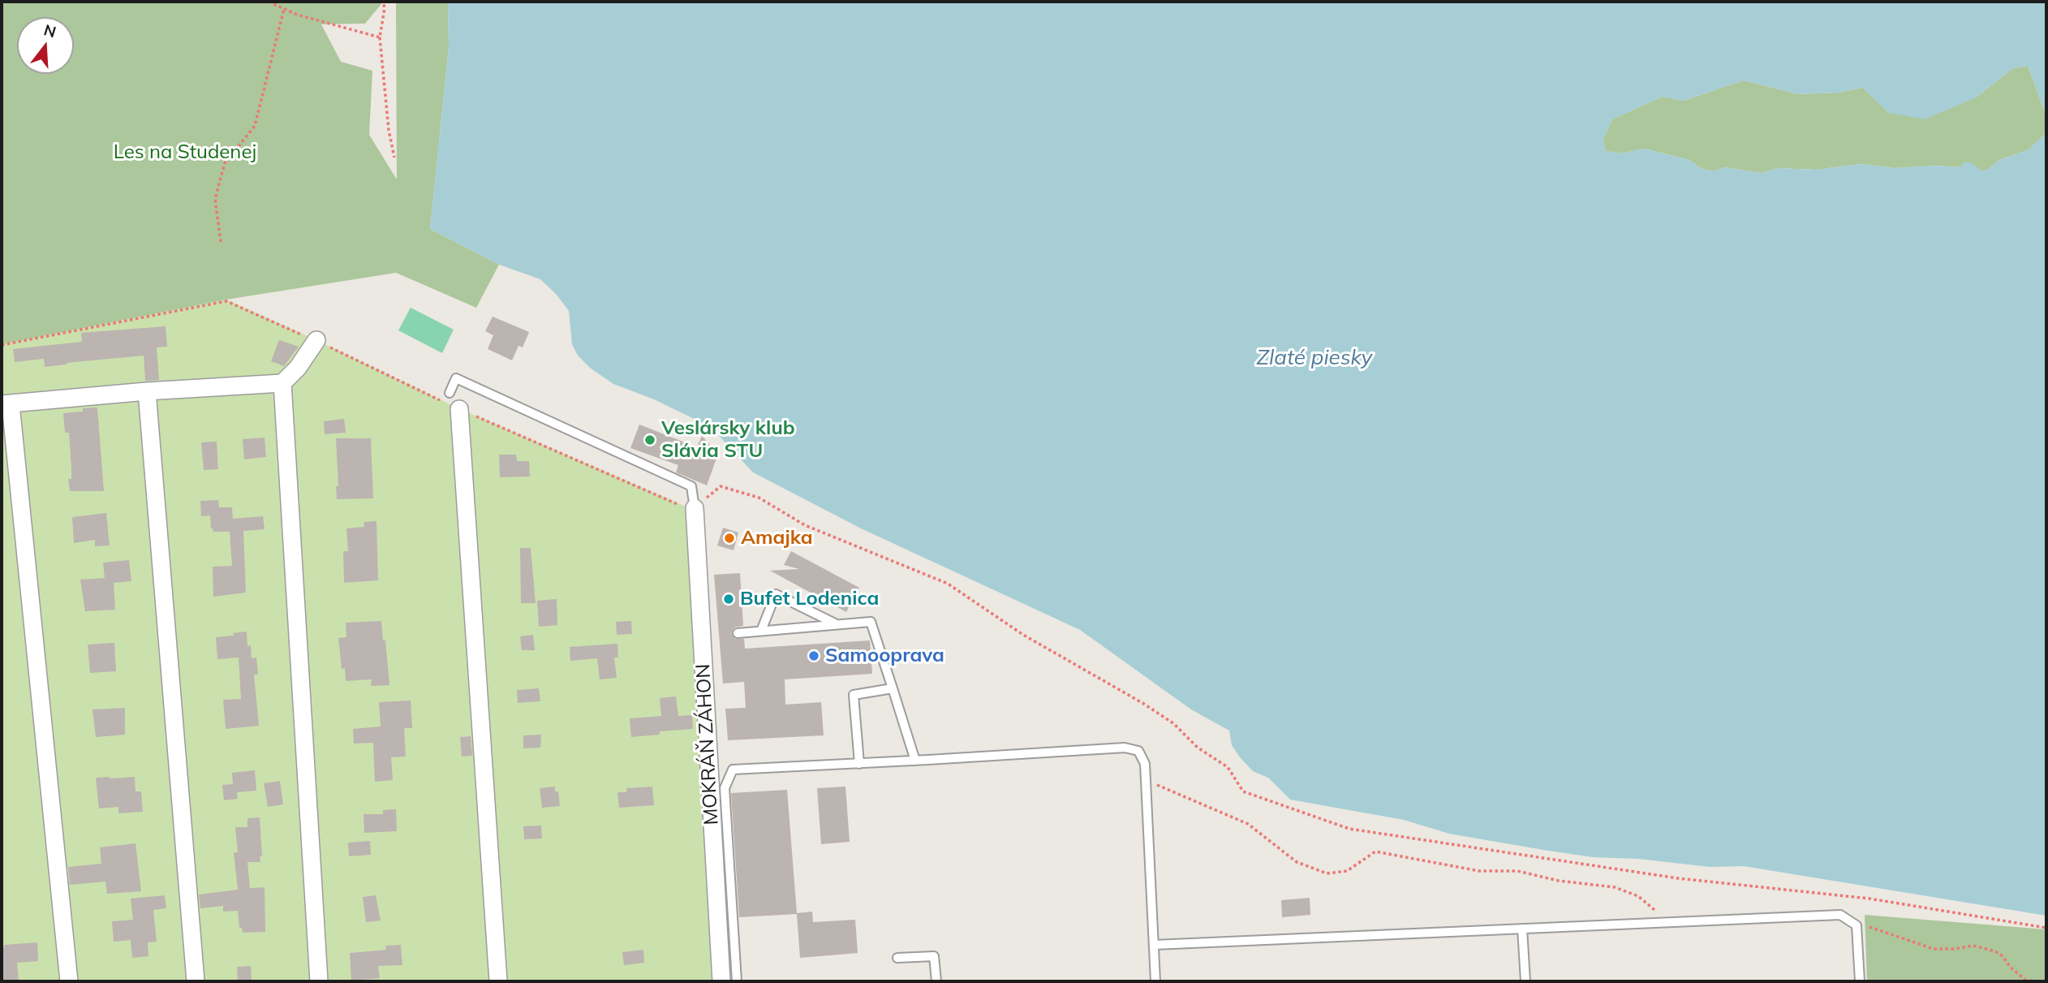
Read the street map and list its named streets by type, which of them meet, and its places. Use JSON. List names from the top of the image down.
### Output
{
  "streets": {
    "street": ["MOKRÁŇ ZÁHON"]
  },
  "water": ["Zlaté piesky"],
  "parks": ["Les na Studenej"],
  "places": [
    "Veslársky klub Slávia STU",
    "Amajka",
    "Bufet Lodenica",
    "Samooprava"
  ],
  "north": "top"
}
